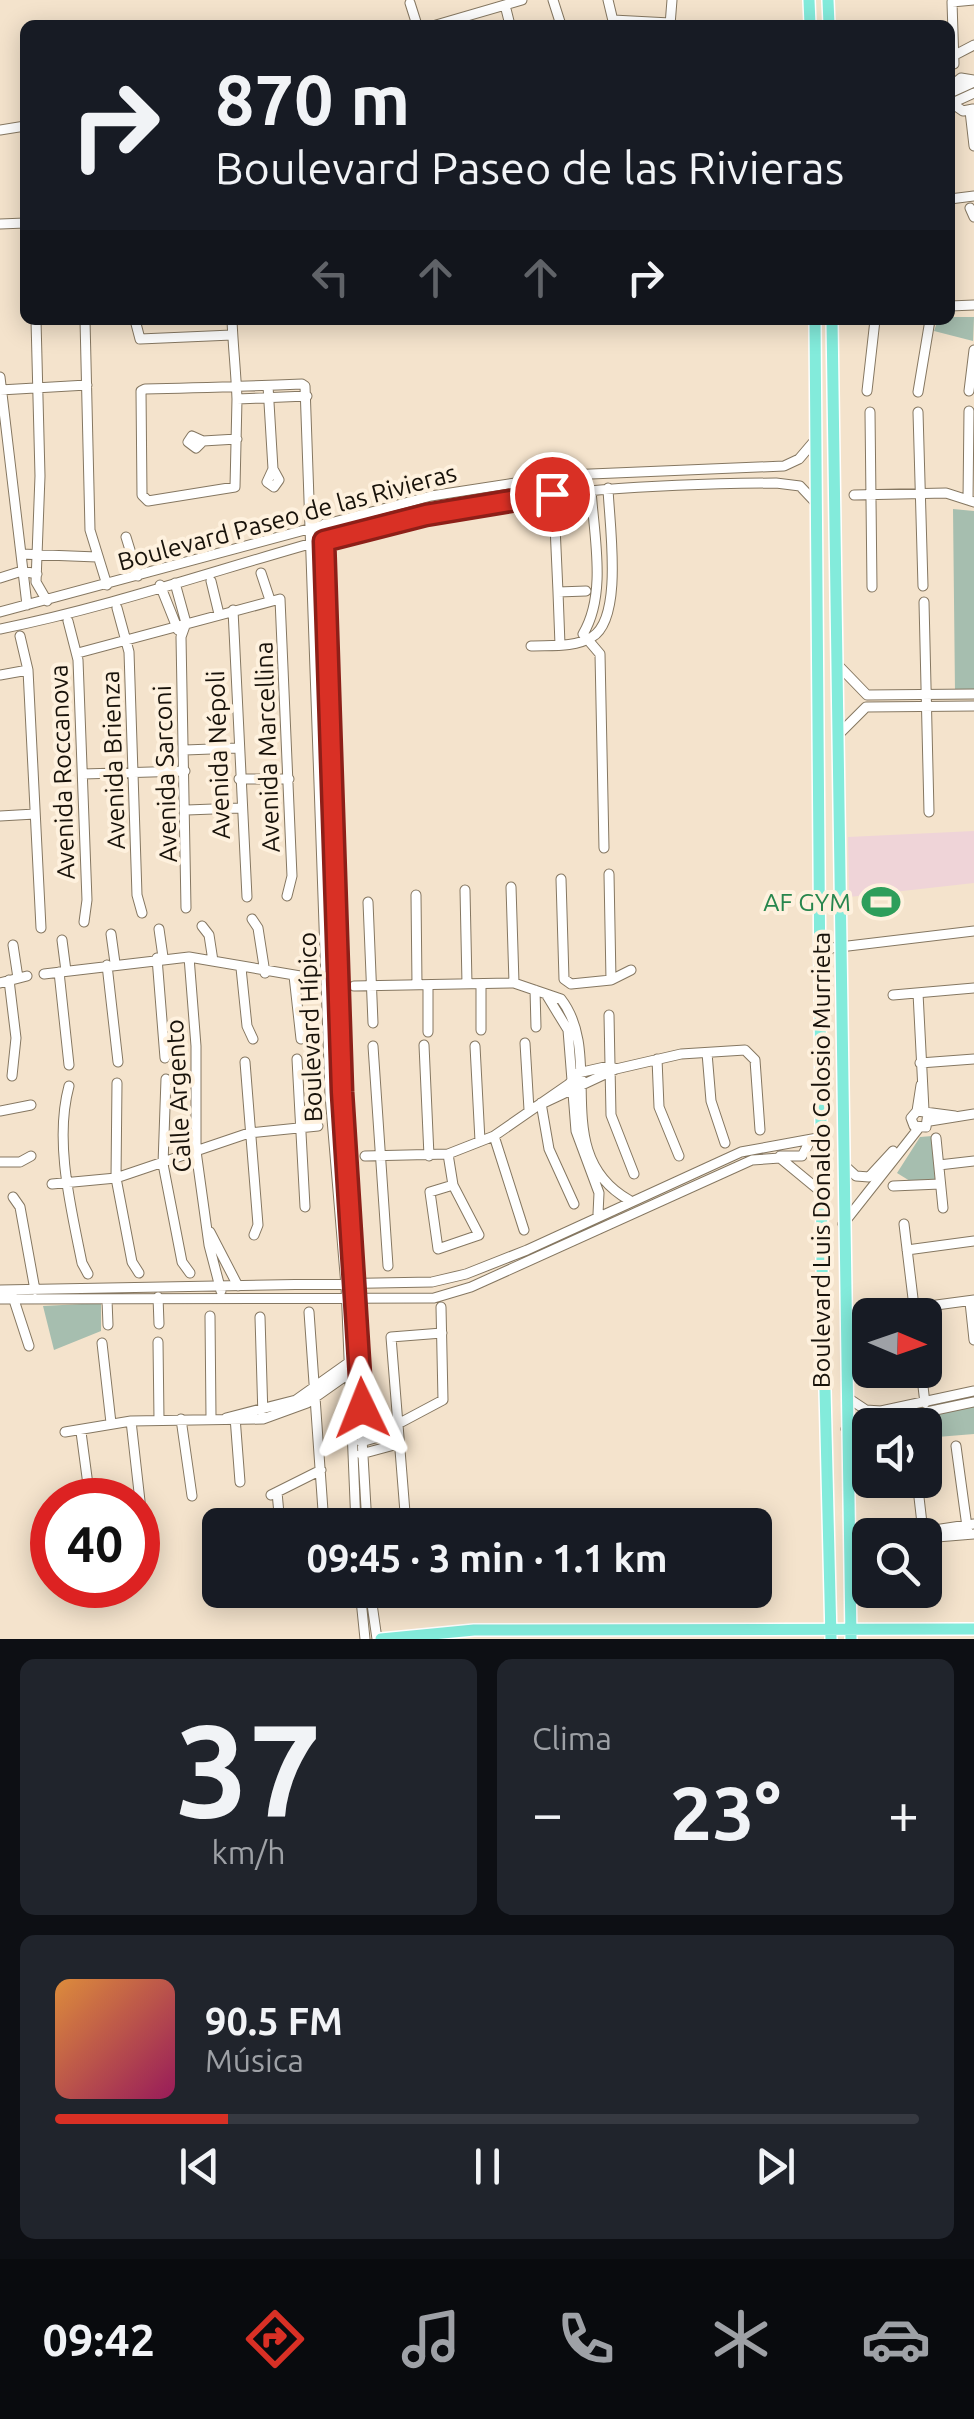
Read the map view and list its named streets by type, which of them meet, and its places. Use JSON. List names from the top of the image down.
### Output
{
  "streets": {
    "main road": ["Boulevard Luis Donaldo Colosio Murrieta"],
    "street": [
      "Boulevard Paseo de las Rivieras",
      "Avenida Marcellina",
      "Avenida Népoli",
      "Avenida Brienza",
      "Avenida Roccanova",
      "Avenida Sarconi",
      "Boulevard Hípico",
      "Calle Argento"
    ]
  },
  "crossings": [
    ["Boulevard Paseo de las Rivieras", "Boulevard Hípico"],
    ["Boulevard Paseo de las Rivieras", "Boulevard Luis Donaldo Colosio Murrieta"]
  ],
  "places": {
    "sports": ["AF GYM"]
  },
  "north": "right",
  "page": {
    "turn": ["870 m", "Boulevard Paseo de las Rivieras"],
    "limit": "40",
    "trip": "09:45 · 3 min · 1.1 km",
    "tile": [
      ["37", "km/h"],
      "Clima"
    ],
    "heat": ["−", "23°", "+"],
    "song": ["90.5 FM", "Música"],
    "tabs": "09:42"
  }
}
